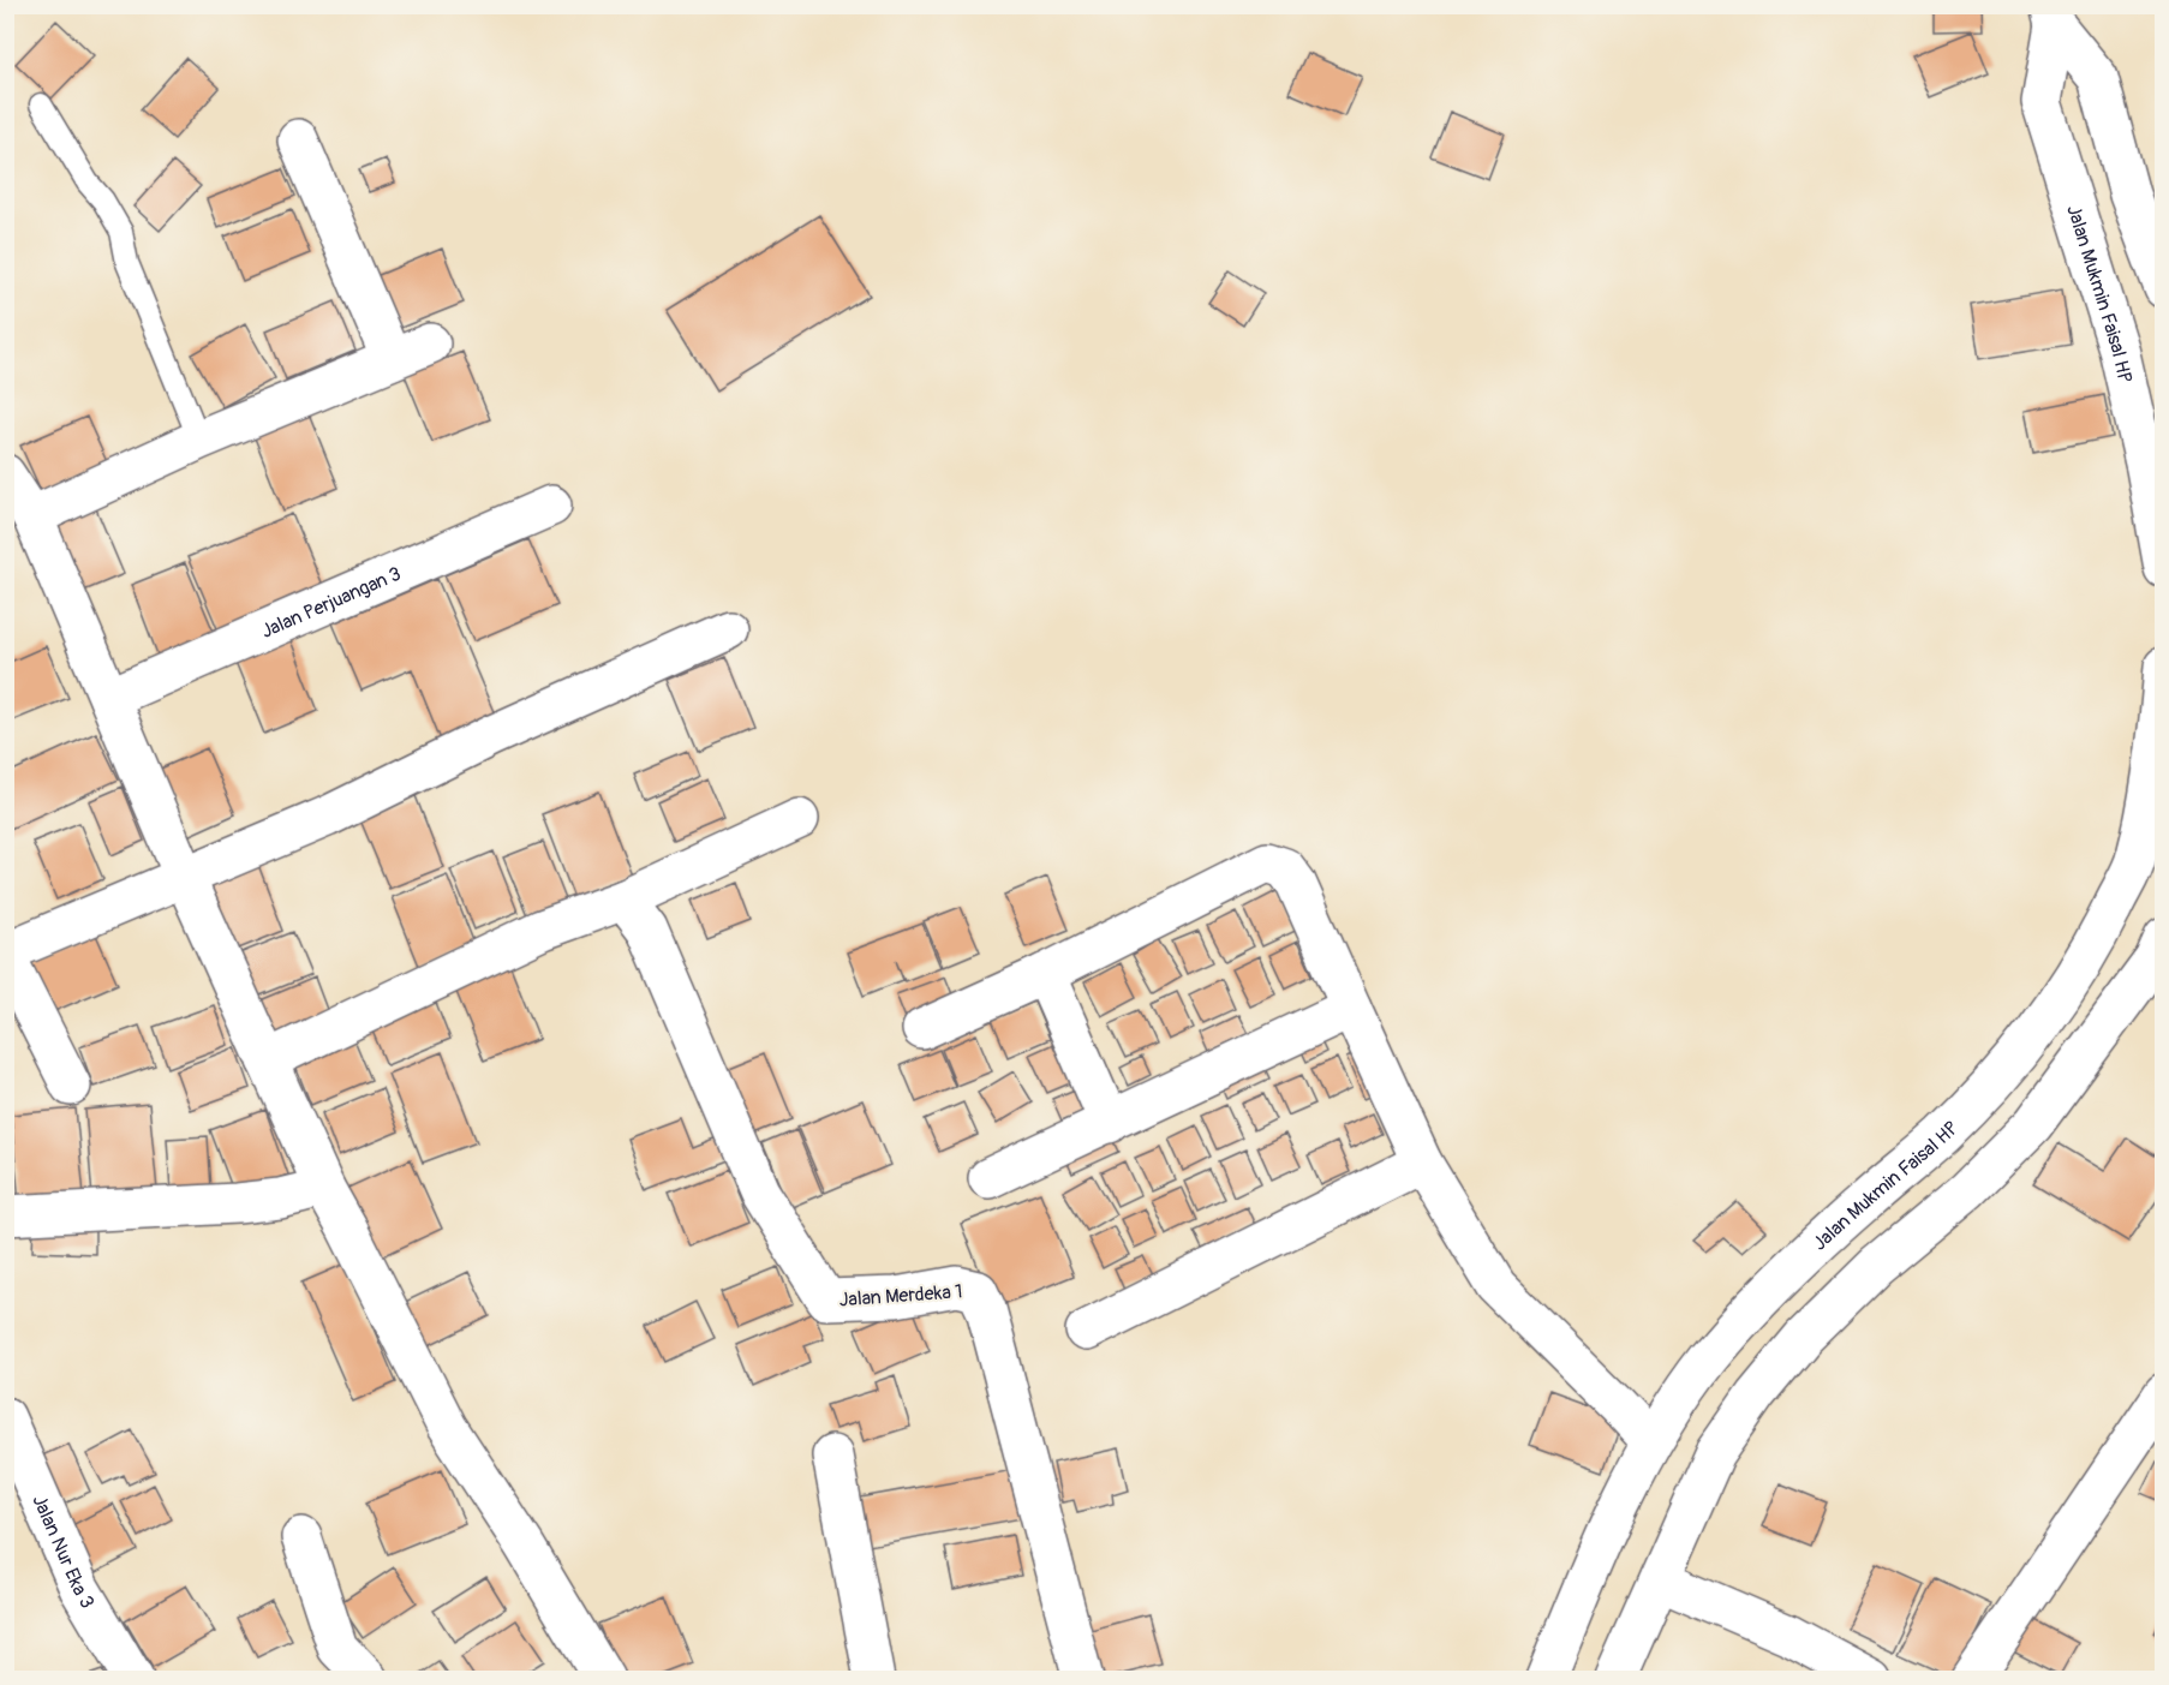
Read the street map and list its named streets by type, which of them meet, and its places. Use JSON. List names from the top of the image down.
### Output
{
  "streets": {
    "street": [
      "Jalan Mukmin Faisal HP",
      "Jalan Perjuangan 3",
      "Jalan Merdeka 1",
      "Jalan Nur Eka 3"
    ]
  }
}
